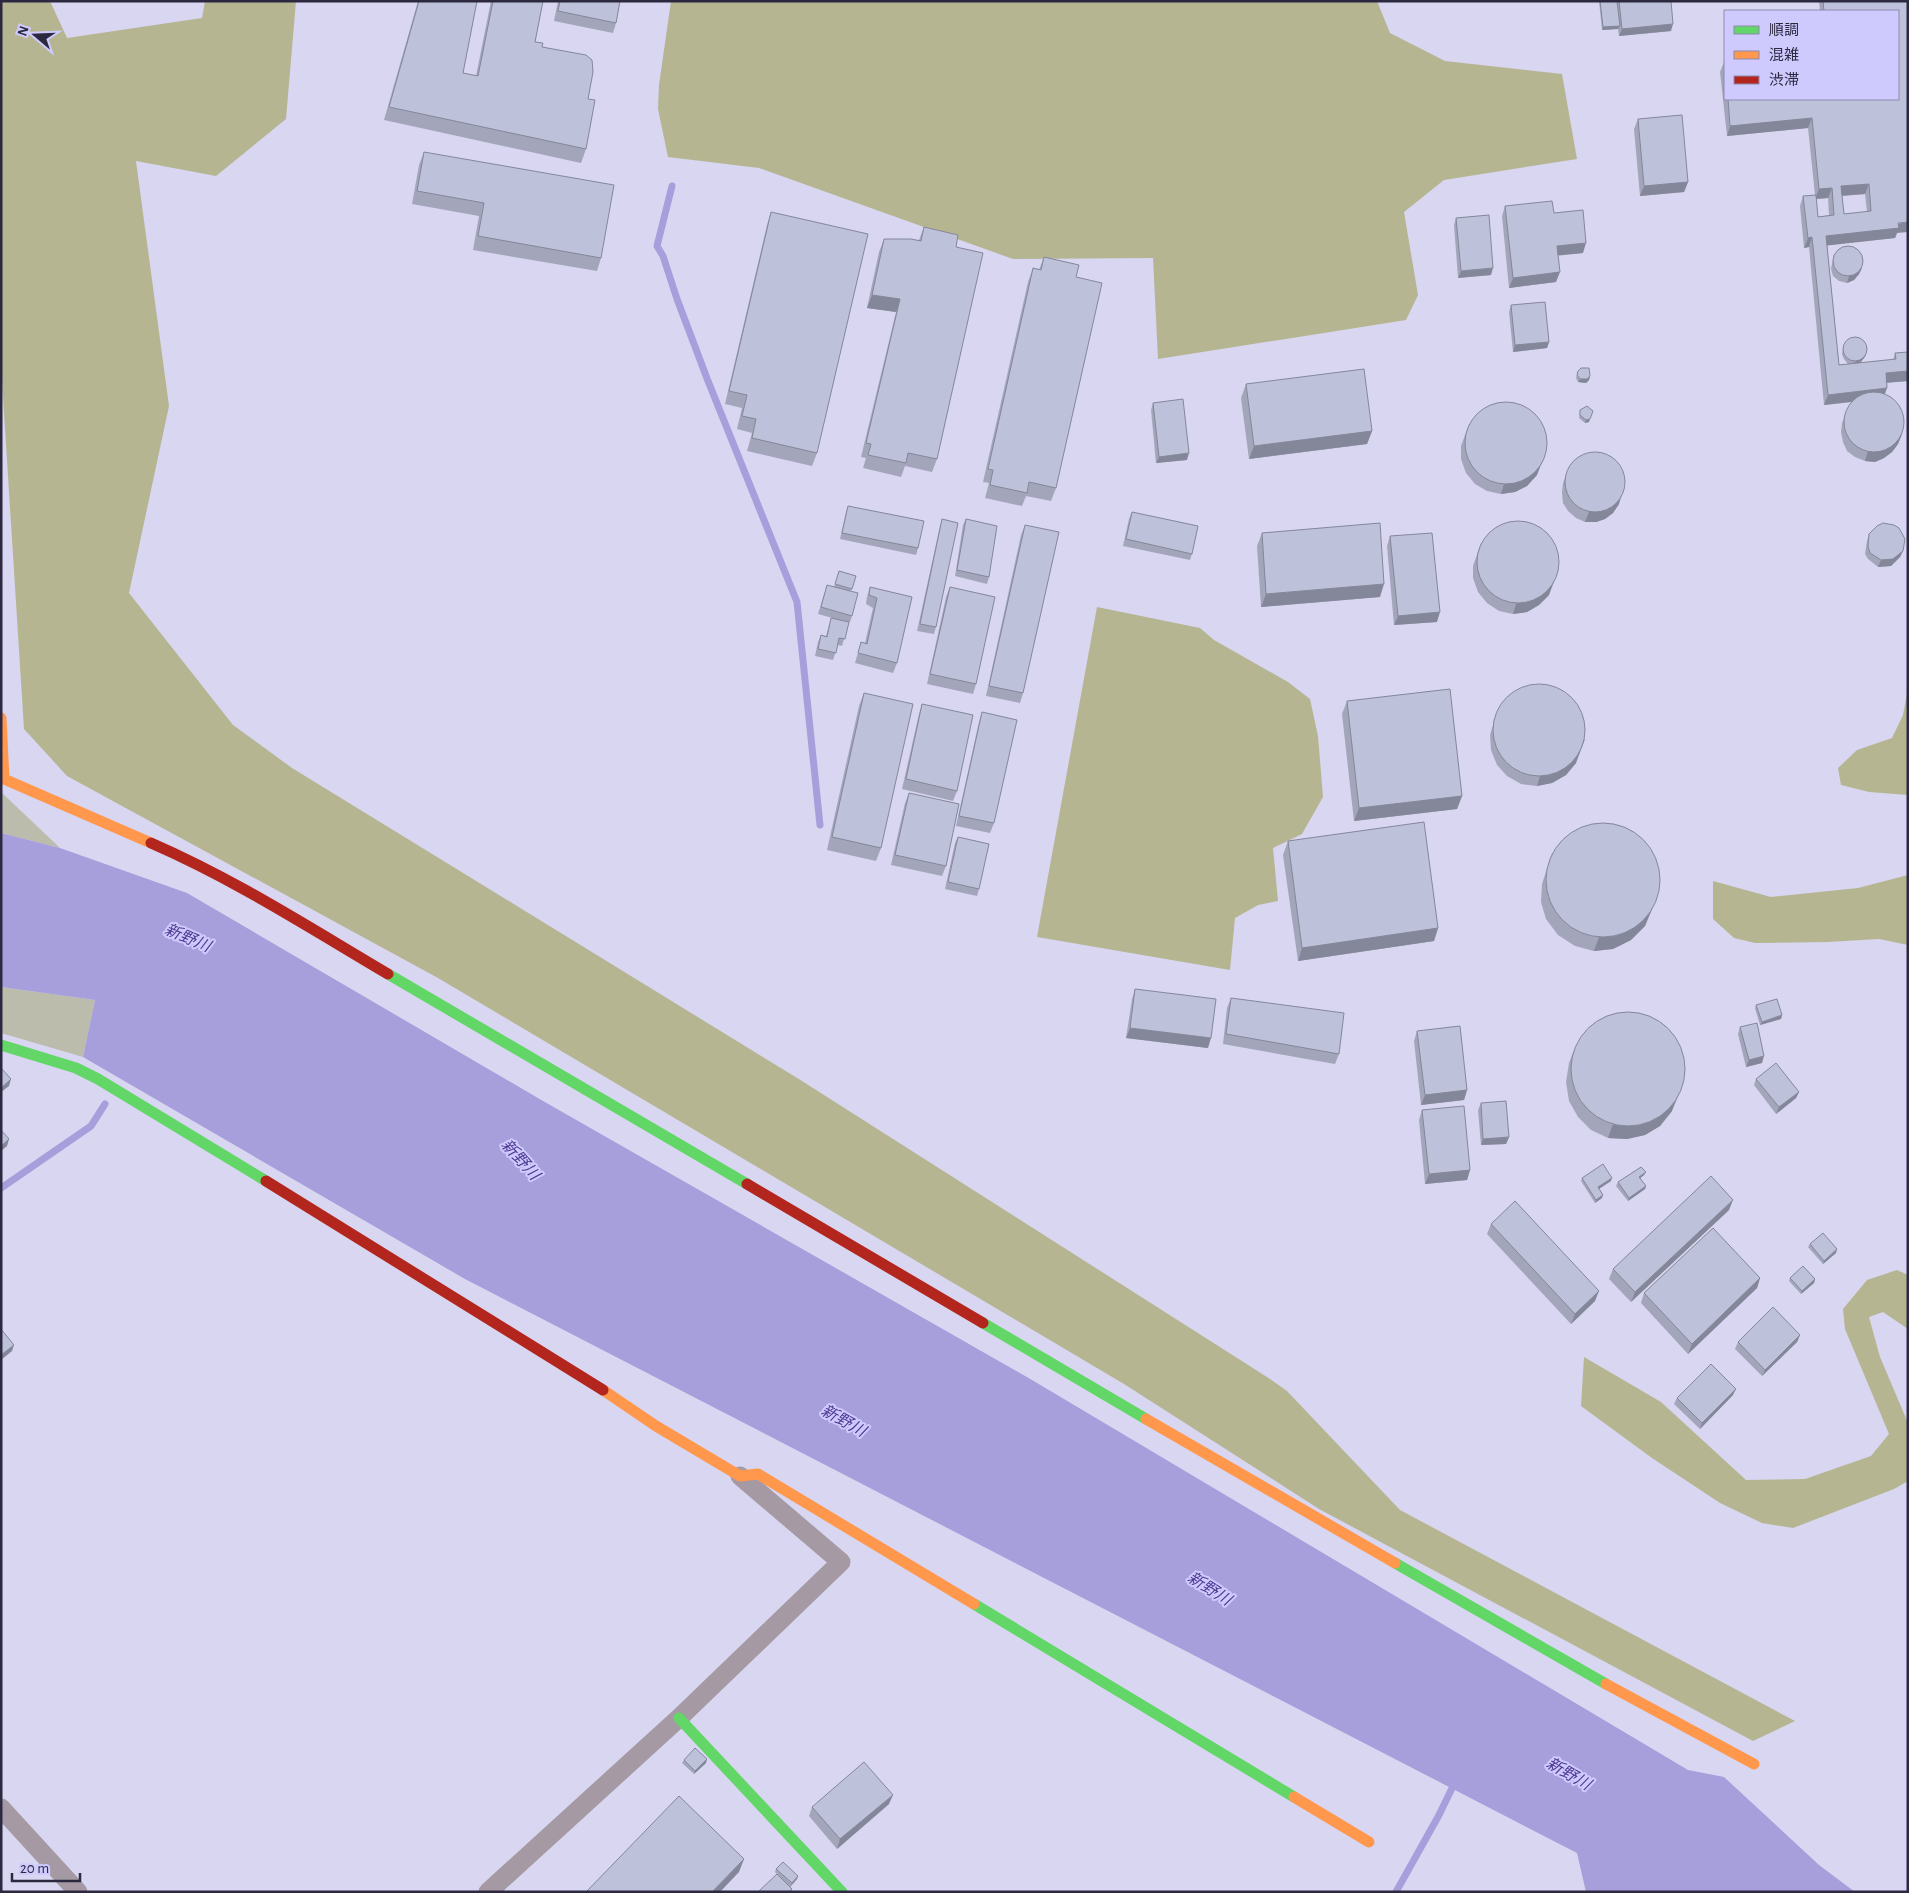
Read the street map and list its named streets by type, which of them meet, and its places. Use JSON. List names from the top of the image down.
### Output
{
  "water": ["新野川"],
  "legend": ["順調", "混雑", "渋滞"],
  "scale_bar": "20 m",
  "north": "left"
}
